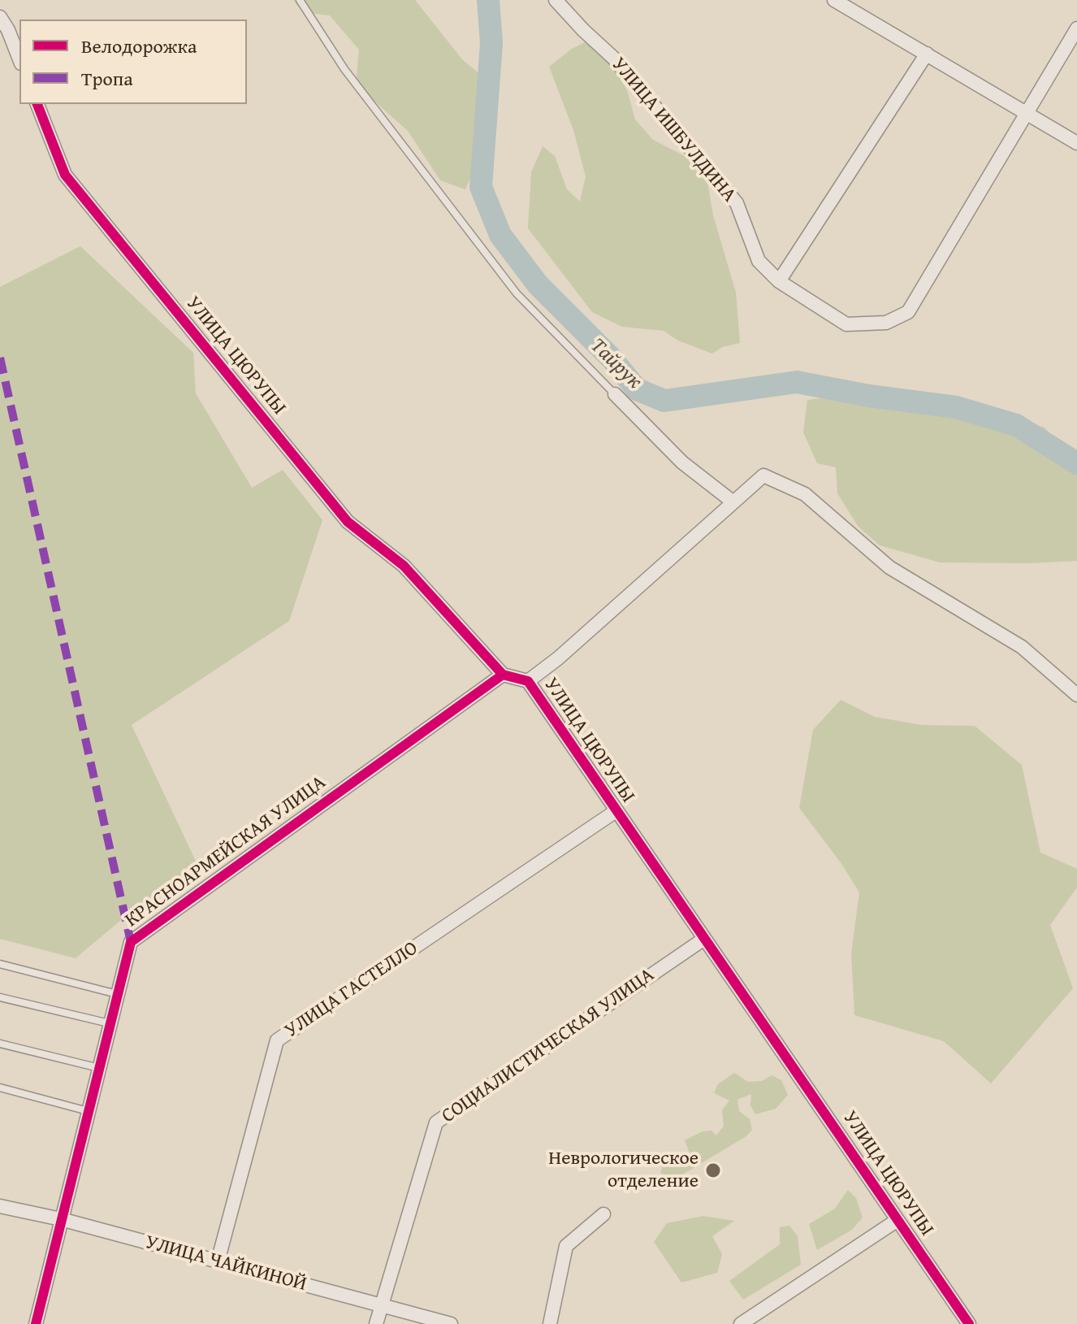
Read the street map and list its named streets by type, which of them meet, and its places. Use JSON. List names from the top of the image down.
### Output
{
  "streets": {
    "street": [
      "УЛИЦА ИШБУЛДИНА",
      "УЛИЦА ЦЮРУПЫ",
      "КРАСНОАРМЕЙСКАЯ УЛИЦА",
      "УЛИЦА ГАСТЕЛЛО",
      "СОЦИАЛИСТИЧЕСКАЯ УЛИЦА",
      "УЛИЦА ЧАЙКИНОЙ"
    ]
  },
  "crossings": [
    ["УЛИЦА ЦЮРУПЫ", "КРАСНОАРМЕЙСКАЯ УЛИЦА"],
    ["УЛИЦА ЦЮРУПЫ", "УЛИЦА ГАСТЕЛЛО"],
    ["УЛИЦА ЦЮРУПЫ", "СОЦИАЛИСТИЧЕСКАЯ УЛИЦА"],
    ["КРАСНОАРМЕЙСКАЯ УЛИЦА", "УЛИЦА ЧАЙКИНОЙ"],
    ["УЛИЦА ГАСТЕЛЛО", "УЛИЦА ЧАЙКИНОЙ"],
    ["СОЦИАЛИСТИЧЕСКАЯ УЛИЦА", "УЛИЦА ЧАЙКИНОЙ"]
  ],
  "water": ["Тайрук"],
  "places": ["Неврологическое отделение"],
  "legend": ["Велодорожка", "Тропа"]
}
